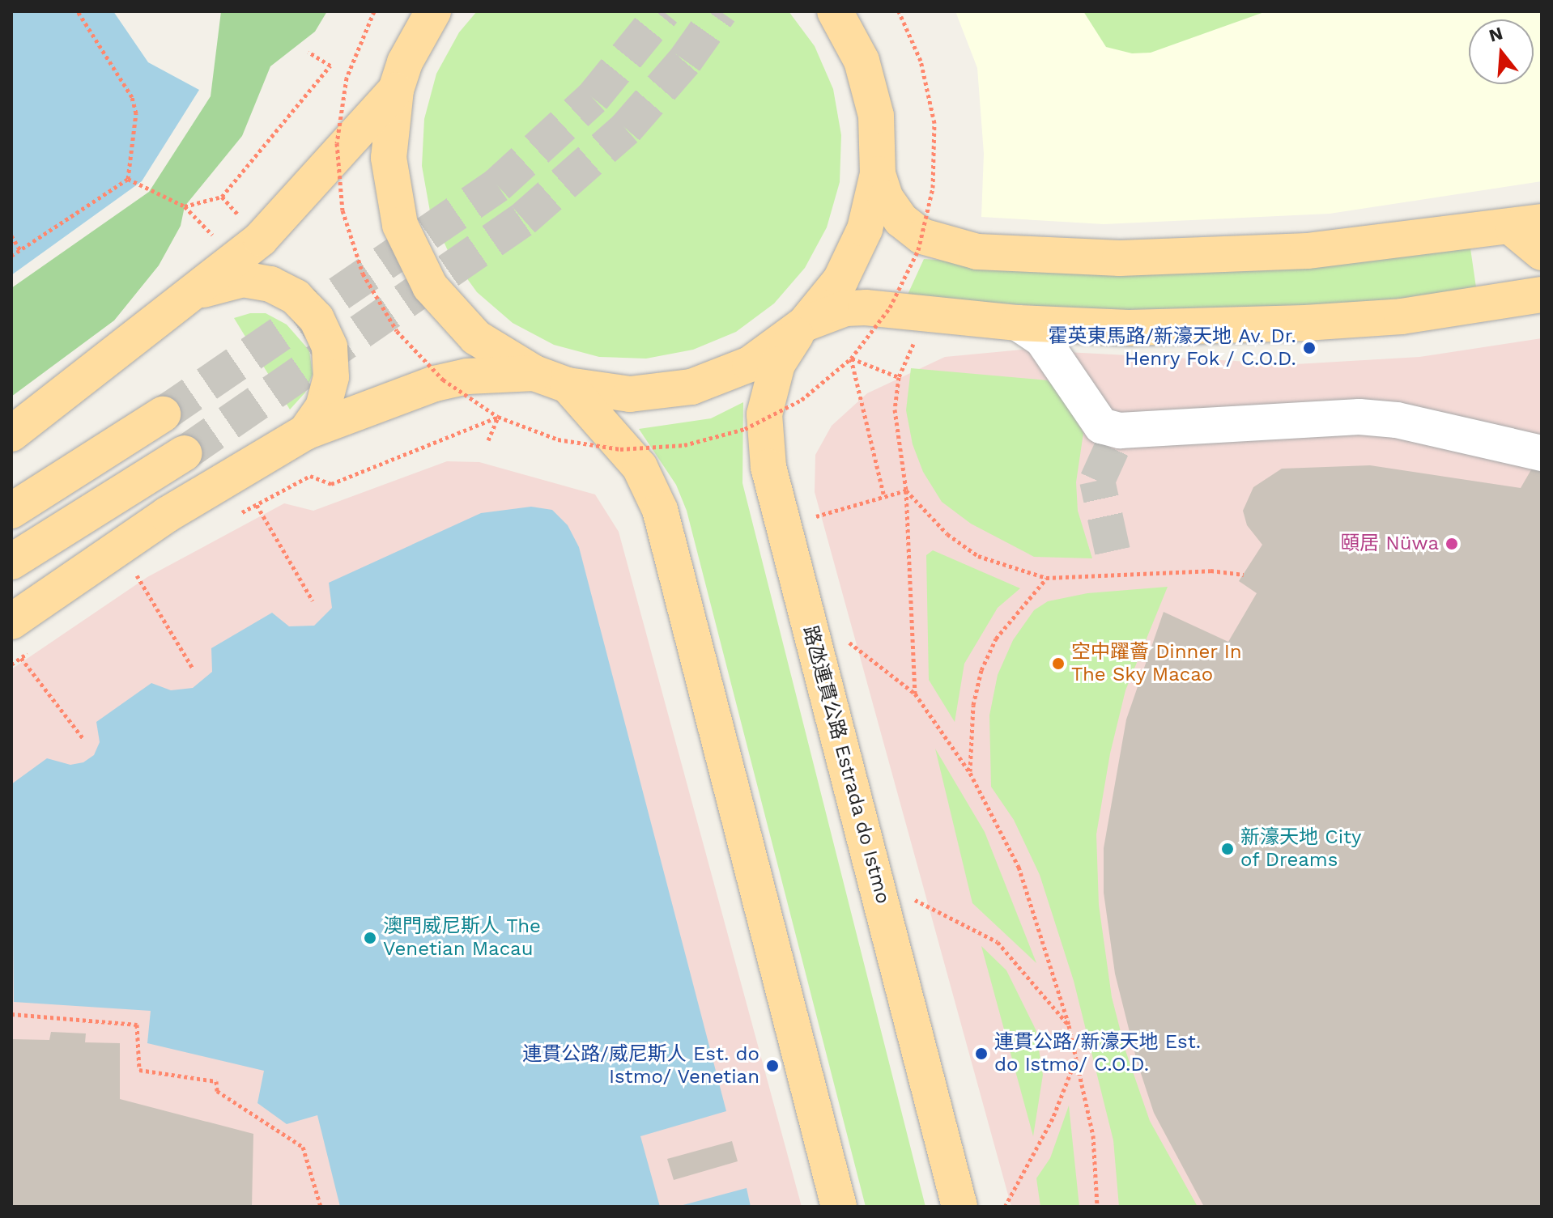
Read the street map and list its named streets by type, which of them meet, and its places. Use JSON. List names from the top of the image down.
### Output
{
  "streets": {
    "main road": ["路氹連貫公路 Estrada do Istmo"]
  },
  "places": [
    "霍英東馬路/新濠天地 Av. Dr. Henry Fok / C.O.D.",
    "頤居 Nüwa",
    "空中躍薈 Dinner In The Sky Macao",
    "新濠天地 City of Dreams",
    "澳門威尼斯人 The Venetian Macau",
    "連貫公路/新濠天地 Est. do Istmo/ C.O.D.",
    "連貫公路/威尼斯人 Est. do Istmo/ Venetian"
  ],
  "north": "top"
}
